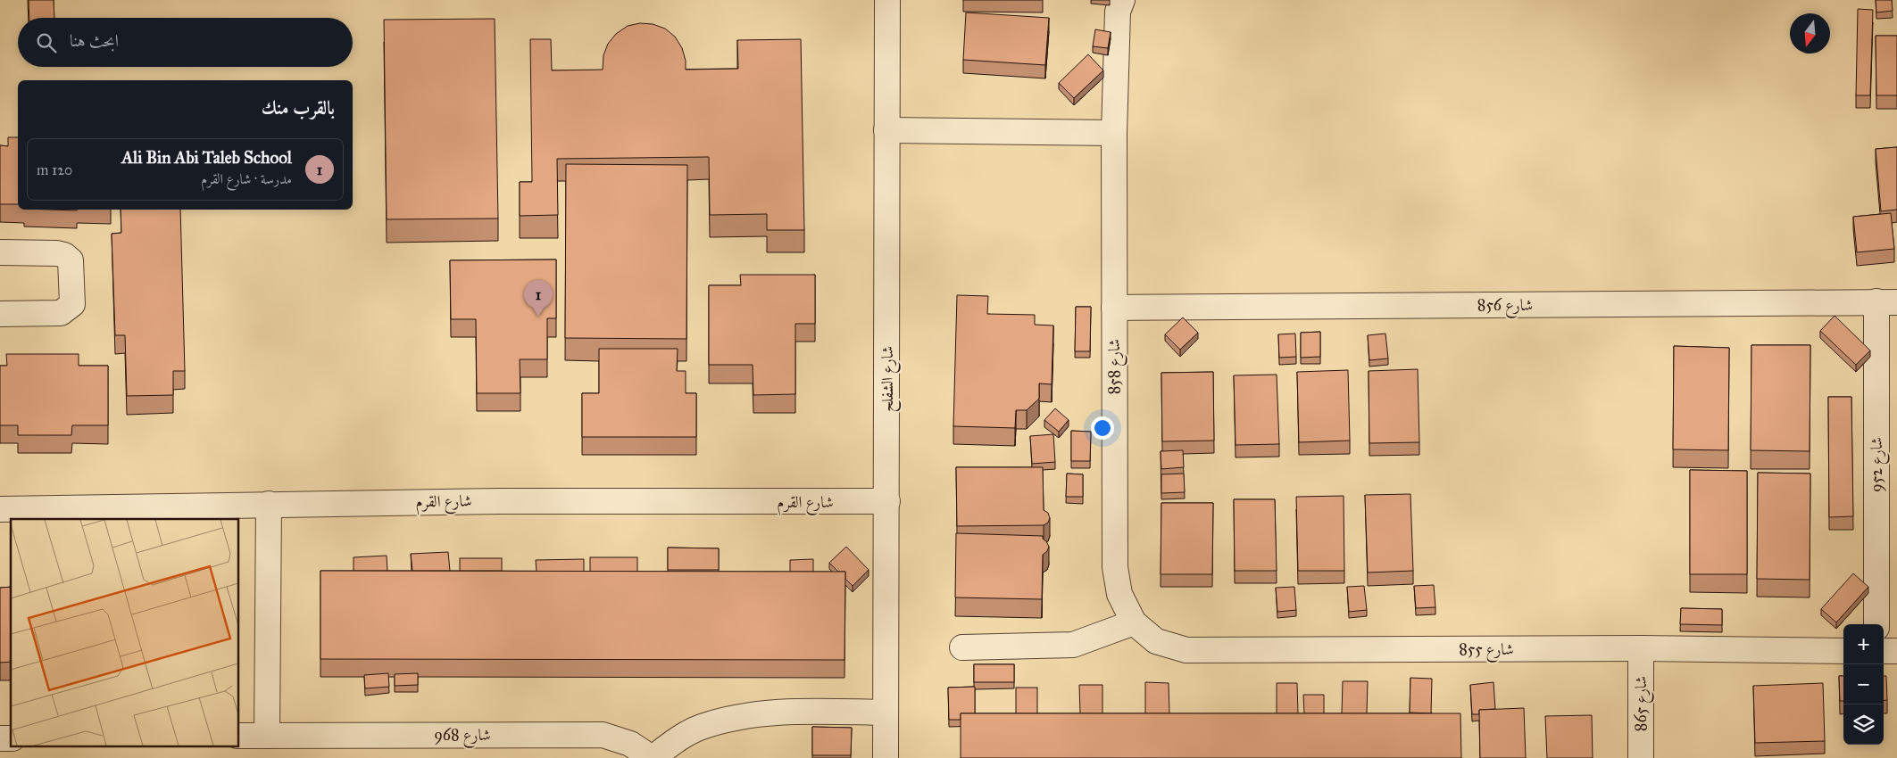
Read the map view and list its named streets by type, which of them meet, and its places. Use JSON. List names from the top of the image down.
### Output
{
  "streets": {
    "street": [
      "شارع 856",
      "شارع 858",
      "شارع الشفلح",
      "شارع 952",
      "شارع القرم",
      "شارع 855",
      "شارع 865",
      "شارع 968"
    ]
  },
  "crossings": [
    ["شارع 856", "شارع 858"],
    ["شارع 856", "شارع 952"],
    ["شارع 858", "شارع 855"],
    ["شارع الشفلح", "شارع القرم"],
    ["شارع 855", "شارع 865"]
  ],
  "north": "bottom",
  "page": {
    "search": "ابحث هنا",
    "heading": "بالقرب منك",
    "list": [
      {
        "mark": "1",
        "name": "Ali Bin Abi Taleb School",
        "note": "مدرسة · شارع القرم",
        "value": "120 m"
      }
    ],
    "pins": "1",
    "map_buttons": ["+", "−"]
  }
}
